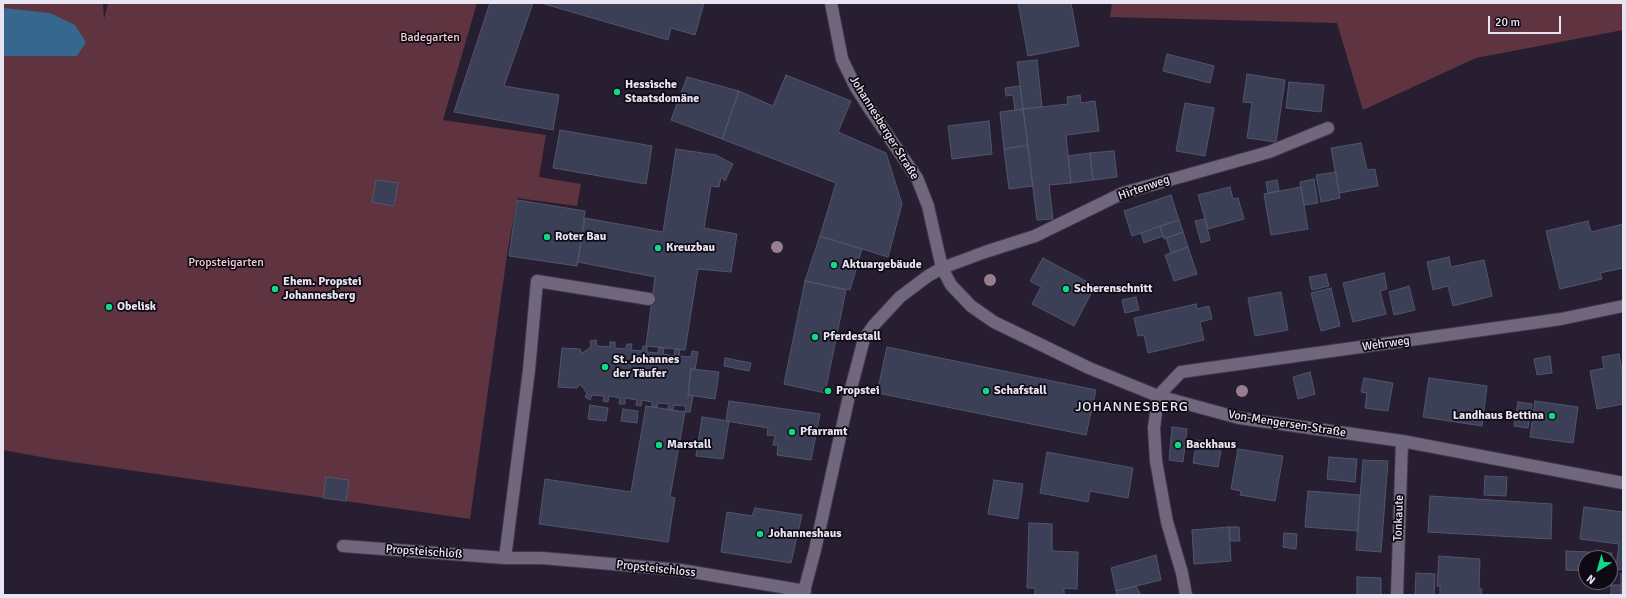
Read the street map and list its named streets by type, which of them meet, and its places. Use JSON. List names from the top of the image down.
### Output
{
  "streets": {
    "street": [
      "Johannesberger Straße",
      "Hirtenweg",
      "Wehrweg",
      "Von-Mengersen-Straße",
      "Tonkaute",
      "Propsteischloß",
      "Propsteischloss"
    ]
  },
  "crossings": [
    ["Johannesberger Straße", "Hirtenweg"],
    ["Johannesberger Straße", "Von-Mengersen-Straße"],
    ["Hirtenweg", "Von-Mengersen-Straße"],
    ["Wehrweg", "Von-Mengersen-Straße"],
    ["Von-Mengersen-Straße", "Tonkaute"],
    ["Propsteischloß", "Propsteischloss"]
  ],
  "districts": ["JOHANNESBERG"],
  "parks": ["Badegarten", "Propsteigarten"],
  "places": [
    "Hessische Staatsdomäne",
    "Roter Bau",
    "Kreuzbau",
    "Aktuargebäude",
    "Ehem. Propstei Johannesberg",
    "Scherenschnitt",
    "Obelisk",
    "Pferdestall",
    "St. Johannes der Täufer",
    "Propstei",
    "Schafstall",
    "Landhaus Bettina",
    "Pfarramt",
    "Marstall",
    "Backhaus",
    "Johanneshaus"
  ],
  "scale_bar": "20 m",
  "north": "bottom left"
}
